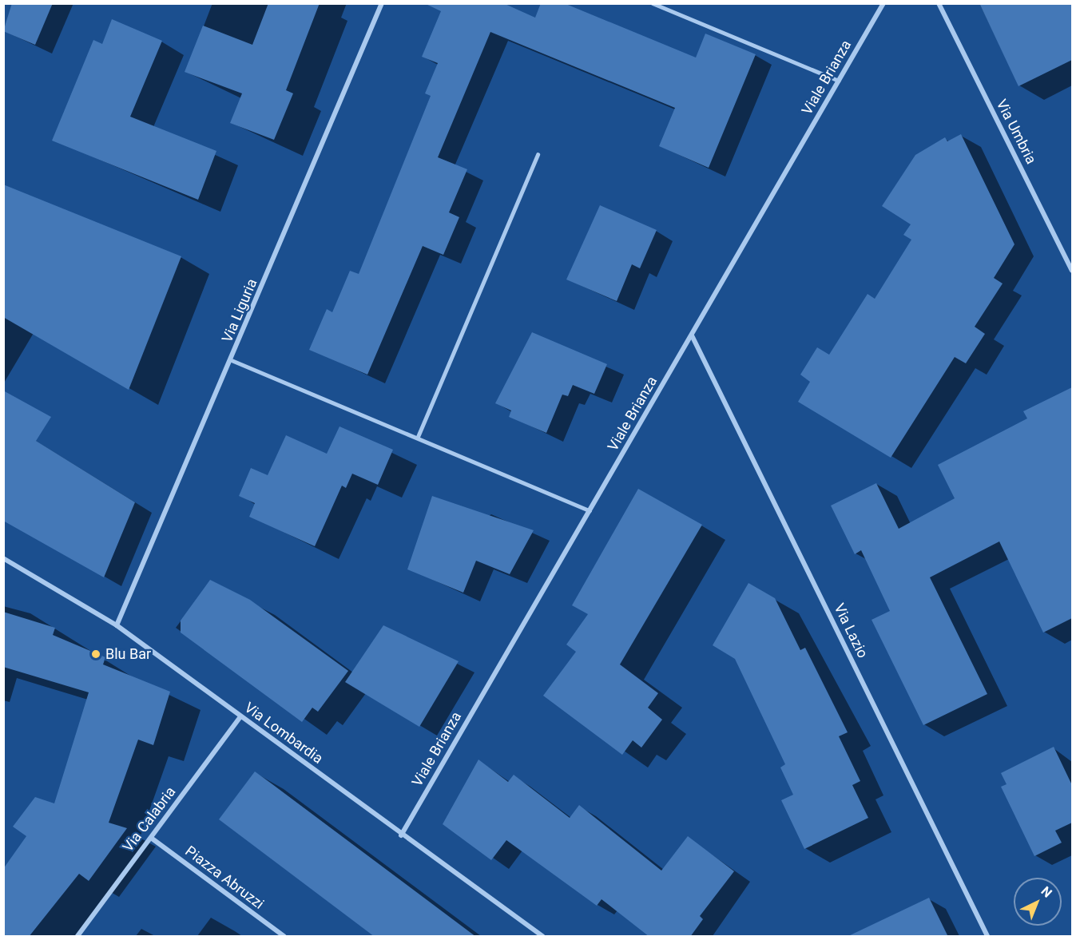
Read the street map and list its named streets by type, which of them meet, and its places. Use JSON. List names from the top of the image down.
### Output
{
  "streets": {
    "street": [
      "Viale Brianza",
      "Via Umbria",
      "Via Liguria",
      "Via Lazio",
      "Via Lombardia",
      "Via Calabria",
      "Piazza Abruzzi"
    ]
  },
  "crossings": [
    ["Viale Brianza", "Via Lazio"],
    ["Viale Brianza", "Via Lombardia"],
    ["Via Liguria", "Via Lombardia"],
    ["Via Lombardia", "Via Calabria"],
    ["Via Calabria", "Piazza Abruzzi"]
  ],
  "places": ["Blu Bar"],
  "north": "top right"
}
